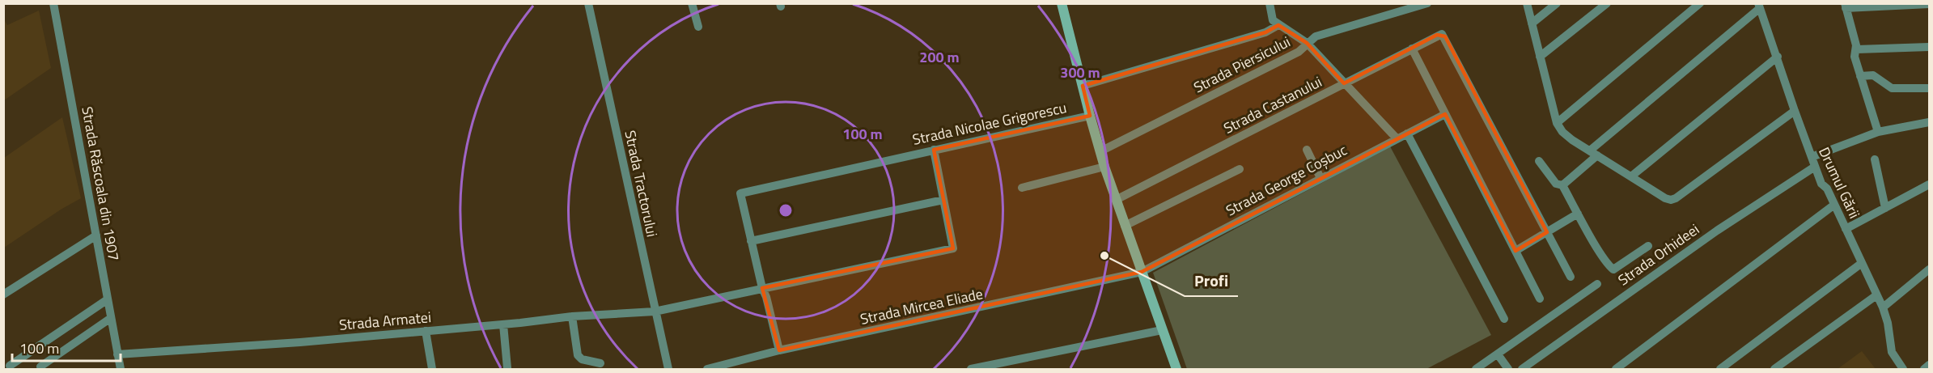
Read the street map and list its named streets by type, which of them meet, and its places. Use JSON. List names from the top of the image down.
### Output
{
  "streets": {
    "street": [
      "Strada Piersicului",
      "Strada Castanului",
      "Strada Nicolae Grigorescu",
      "Strada George Coșbuc",
      "Drumul Gării",
      "Strada Răscoala din 1907",
      "Strada Tractorului",
      "Strada Orhideei",
      "Strada Mircea Eliade",
      "Strada Armatei"
    ]
  },
  "crossings": [
    ["Strada Nicolae Grigorescu", "Strada Mircea Eliade"],
    ["Strada Nicolae Grigorescu", "Strada Armatei"],
    ["Strada George Coșbuc", "Strada Mircea Eliade"],
    ["Drumul Gării", "Strada Orhideei"],
    ["Strada Răscoala din 1907", "Strada Armatei"],
    ["Strada Tractorului", "Strada Armatei"]
  ],
  "places": ["Profi"],
  "scale_bar": "100 m",
  "rings": ["200 m", "300 m", "100 m"]
}
